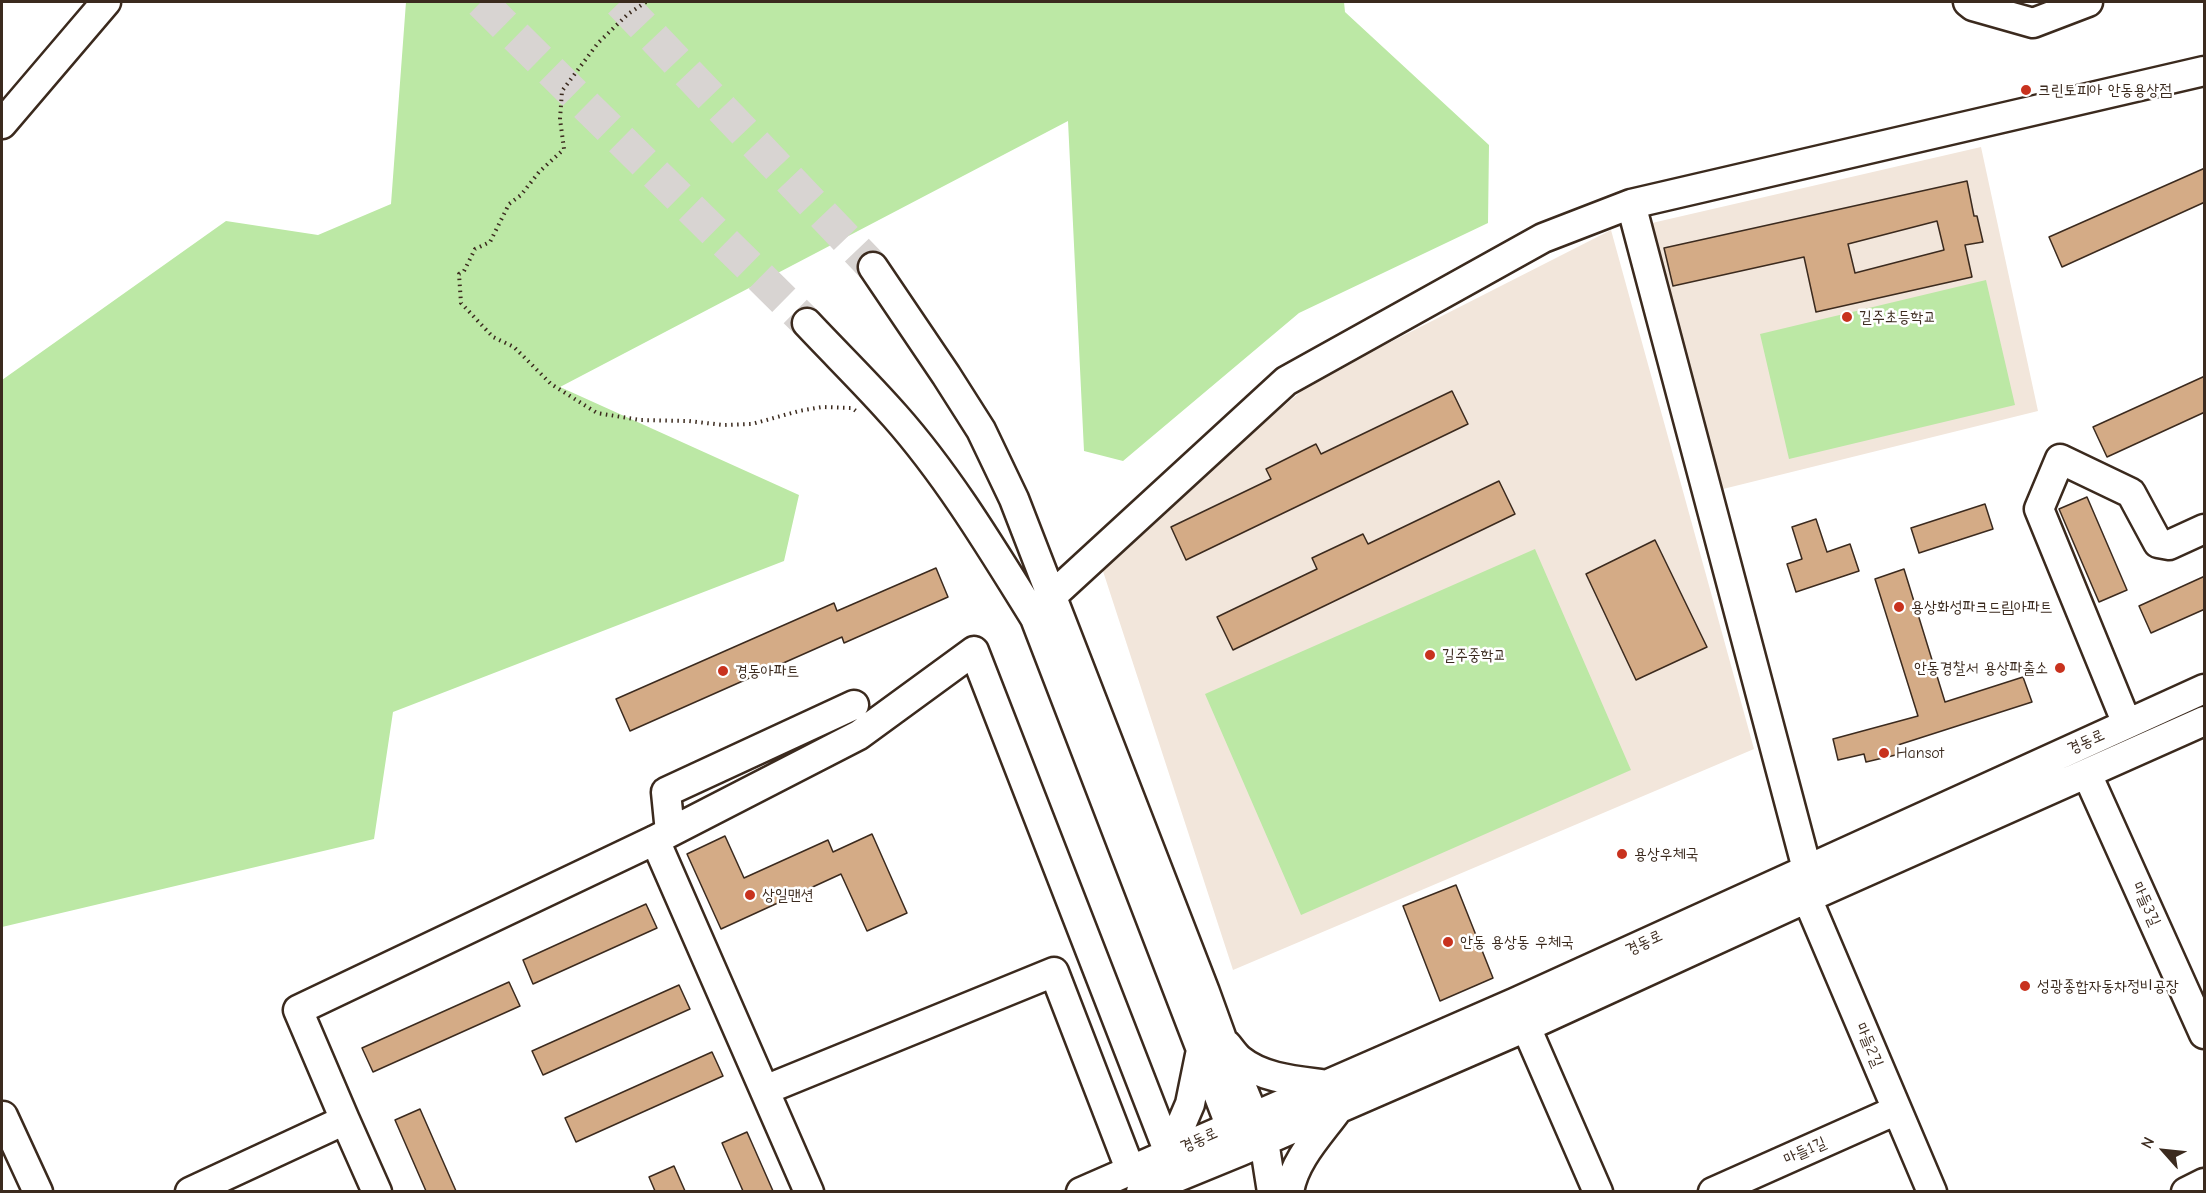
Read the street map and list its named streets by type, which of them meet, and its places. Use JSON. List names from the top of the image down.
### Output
{
  "streets": {
    "street": [
      "경동로",
      "마들3길",
      "마들2길",
      "마들1길"
    ]
  },
  "crossings": [
    ["경동로", "마들3길"],
    ["경동로", "마들2길"],
    ["마들2길", "마들1길"]
  ],
  "places": [
    "크린토피아 안동용상점",
    "길주초등학교",
    "용상화성파크드림아파트",
    "길주중학교",
    "안동경찰서 용상파출소",
    "경동아파트",
    "Hansot",
    "용상우체국",
    "상일맨션",
    "안동 용상동 우체국",
    "성광종합자동차정비공장"
  ],
  "north": "top left"
}
